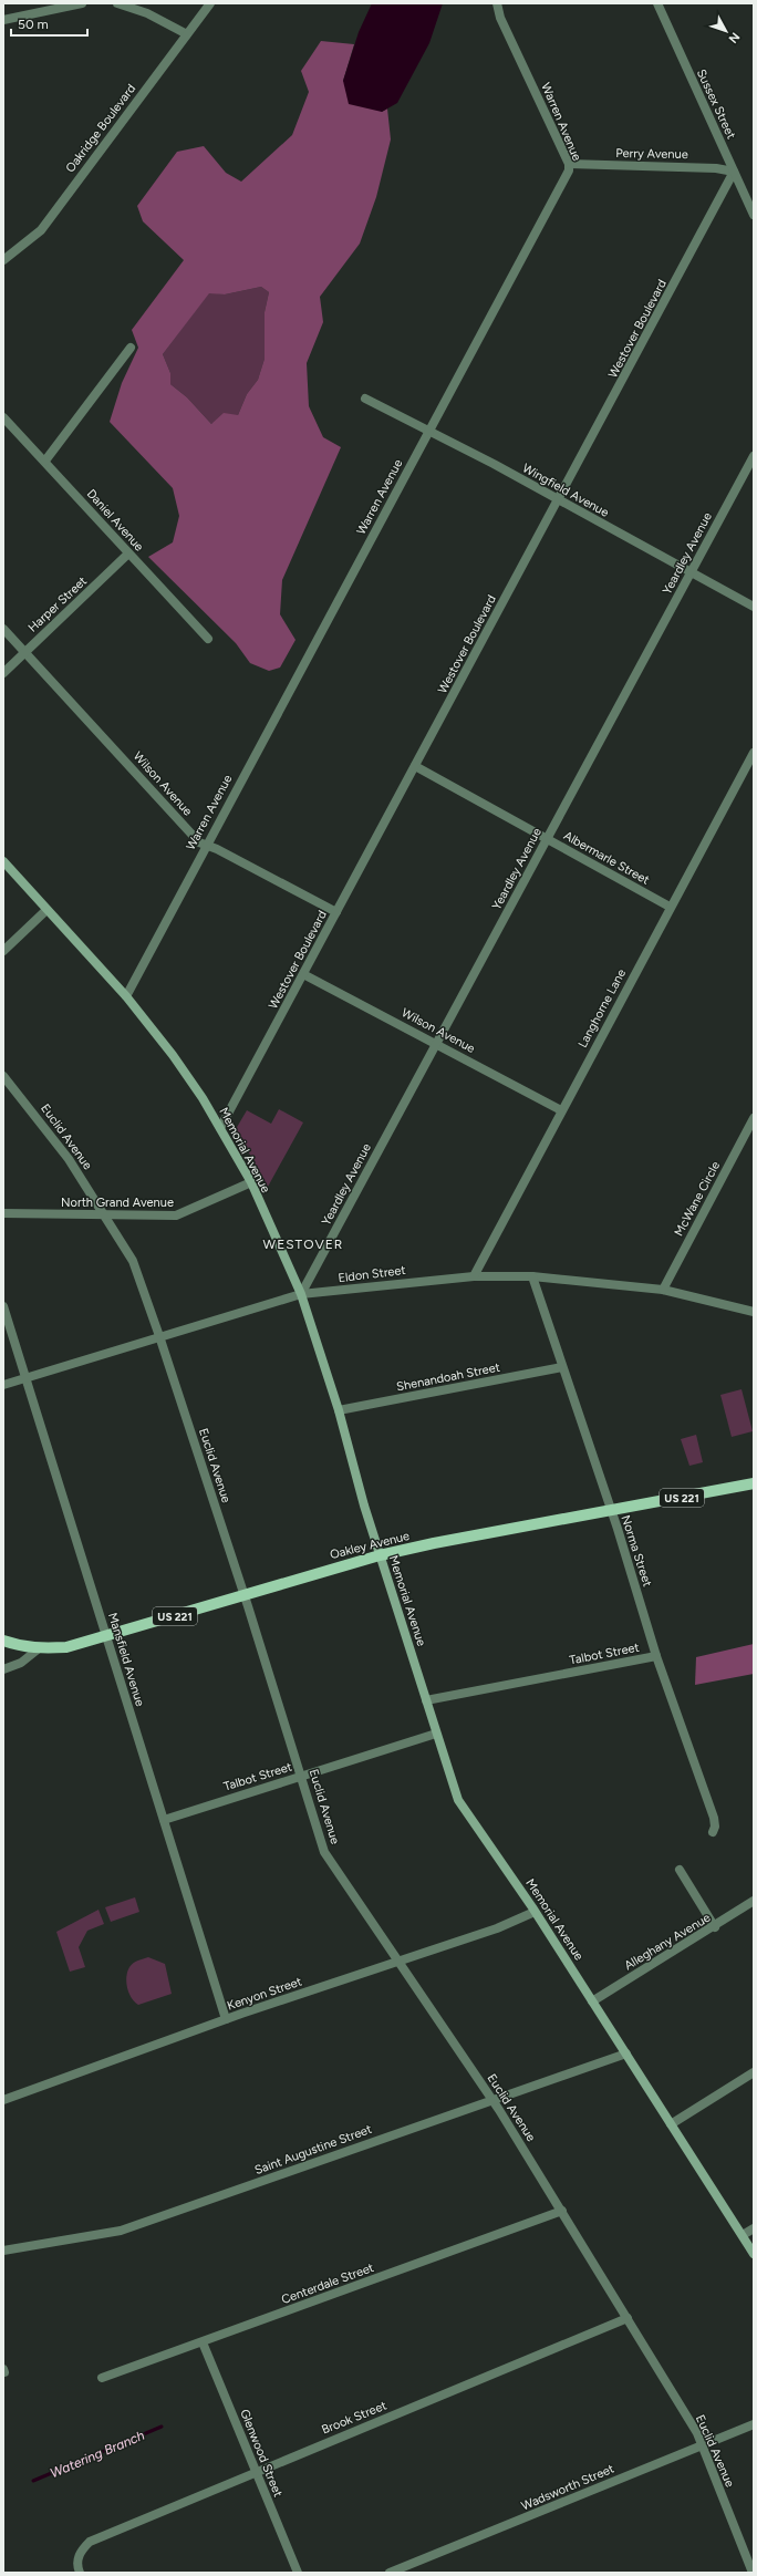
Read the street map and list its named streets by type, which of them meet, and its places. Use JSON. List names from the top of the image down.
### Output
{
  "streets": {
    "main road": ["Memorial Avenue", "US 221", "Oakley Avenue"],
    "street": [
      "Sussex Street",
      "Warren Avenue",
      "Oakridge Boulevard",
      "Perry Avenue",
      "Westover Boulevard",
      "Wingfield Avenue",
      "Daniel Avenue",
      "Yeardley Avenue",
      "Harper Street",
      "Wilson Avenue",
      "Albermarle Street",
      "Langhorne Lane",
      "Euclid Avenue",
      "McWane Circle",
      "North Grand Avenue",
      "Eldon Street",
      "Shenandoah Street",
      "Norma Street",
      "Talbot Street",
      "Mansfield Avenue",
      "Alleghany Avenue",
      "Kenyon Street",
      "Saint Augustine Street",
      "Centerdale Street",
      "Brook Street",
      "Glenwood Street",
      "Wadsworth Street"
    ]
  },
  "crossings": [
    ["Sussex Street", "Perry Avenue"],
    ["Sussex Street", "Westover Boulevard"],
    ["Warren Avenue", "Perry Avenue"],
    ["Warren Avenue", "Wingfield Avenue"],
    ["Warren Avenue", "Wilson Avenue"],
    ["Warren Avenue", "Memorial Avenue"],
    ["Perry Avenue", "Westover Boulevard"],
    ["Westover Boulevard", "Wingfield Avenue"],
    ["Westover Boulevard", "Wilson Avenue"],
    ["Westover Boulevard", "Albermarle Street"],
    ["Westover Boulevard", "Memorial Avenue"],
    ["Wingfield Avenue", "Yeardley Avenue"],
    ["Daniel Avenue", "Harper Street"],
    ["Yeardley Avenue", "Wilson Avenue"],
    ["Yeardley Avenue", "Albermarle Street"],
    ["Yeardley Avenue", "Memorial Avenue"],
    ["Yeardley Avenue", "Eldon Street"],
    ["Harper Street", "Wilson Avenue"],
    ["Wilson Avenue", "Langhorne Lane"],
    ["Albermarle Street", "Langhorne Lane"],
    ["Langhorne Lane", "Eldon Street"],
    ["Euclid Avenue", "North Grand Avenue"],
    ["Euclid Avenue", "Eldon Street"],
    ["Euclid Avenue", "Oakley Avenue"],
    ["Euclid Avenue", "Talbot Street"],
    ["Euclid Avenue", "Kenyon Street"],
    ["Euclid Avenue", "Saint Augustine Street"],
    ["Euclid Avenue", "Centerdale Street"],
    ["Euclid Avenue", "Brook Street"],
    ["Euclid Avenue", "Wadsworth Street"],
    ["Memorial Avenue", "North Grand Avenue"],
    ["Memorial Avenue", "Eldon Street"],
    ["Memorial Avenue", "Shenandoah Street"],
    ["Memorial Avenue", "Oakley Avenue"],
    ["Memorial Avenue", "Talbot Street"],
    ["Memorial Avenue", "Alleghany Avenue"],
    ["Memorial Avenue", "Kenyon Street"],
    ["Memorial Avenue", "Saint Augustine Street"],
    ["McWane Circle", "Eldon Street"],
    ["Eldon Street", "Norma Street"],
    ["Eldon Street", "Mansfield Avenue"],
    ["Shenandoah Street", "Norma Street"],
    ["US 221", "Oakley Avenue"],
    ["Oakley Avenue", "Norma Street"],
    ["Oakley Avenue", "Mansfield Avenue"],
    ["Norma Street", "Talbot Street"],
    ["Talbot Street", "Mansfield Avenue"],
    ["Mansfield Avenue", "Kenyon Street"],
    ["Centerdale Street", "Glenwood Street"],
    ["Brook Street", "Glenwood Street"]
  ],
  "districts": ["WESTOVER"],
  "water": ["Watering Branch"],
  "scale_bar": "50 m",
  "north": "bottom right"
}
